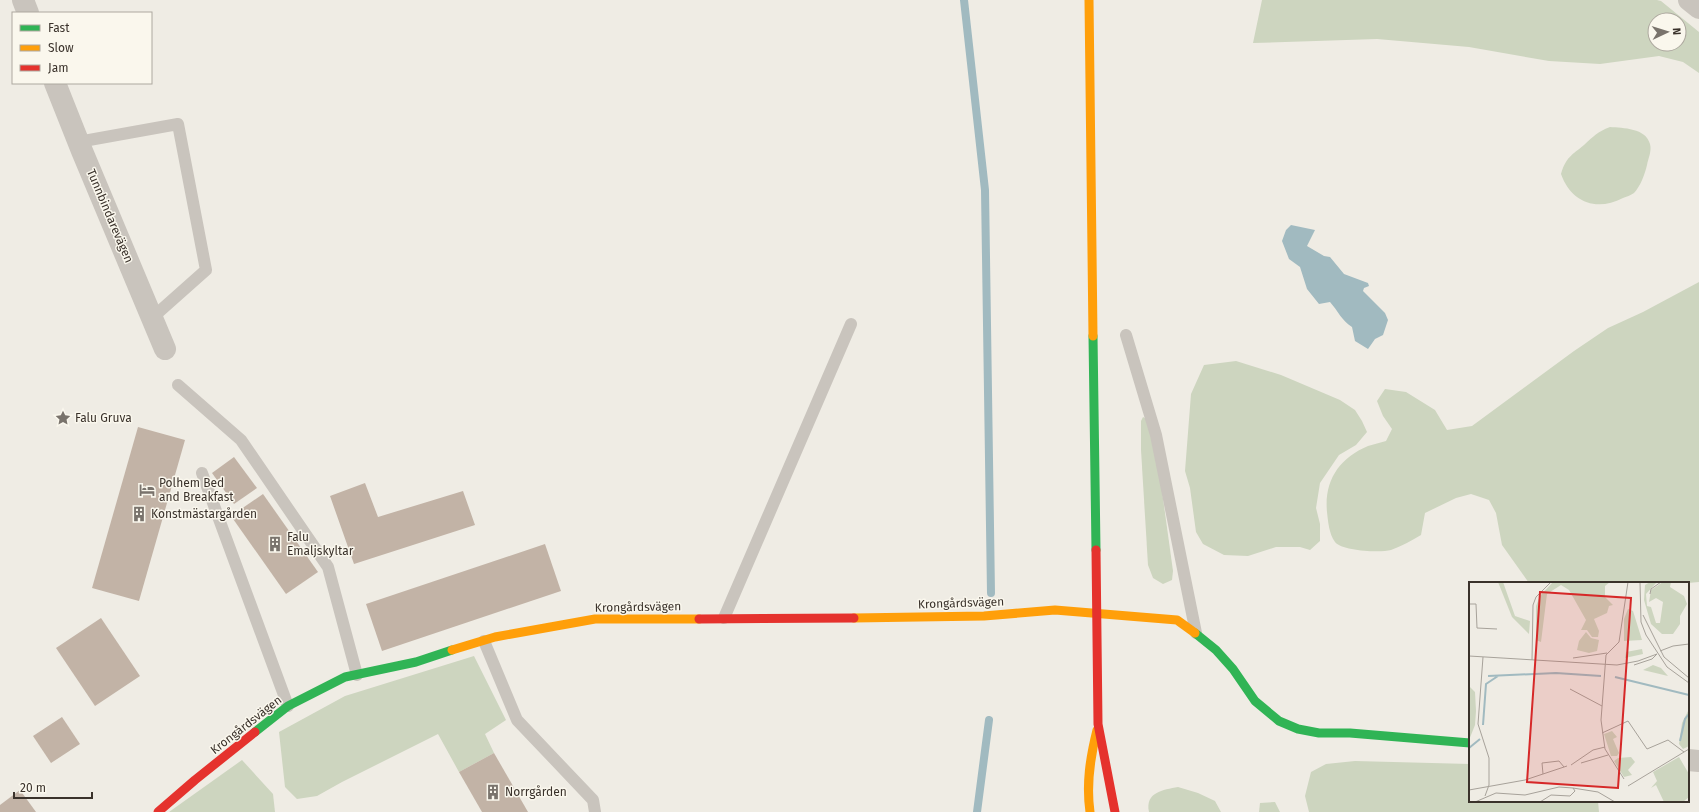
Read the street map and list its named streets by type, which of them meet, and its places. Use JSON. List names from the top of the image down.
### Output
{
  "streets": {
    "street": ["Tunnbindarevägen", "Krongårdsvägen"]
  },
  "places": {
    "place": ["Falu Gruva"],
    "hotel": ["Polhem Bed and Breakfast"],
    "building": ["Konstmästargården", "Falu Emaljskyltar", "Norrgården"]
  },
  "legend": ["Fast", "Slow", "Jam"],
  "scale_bar": "20 m",
  "north": "right"
}
